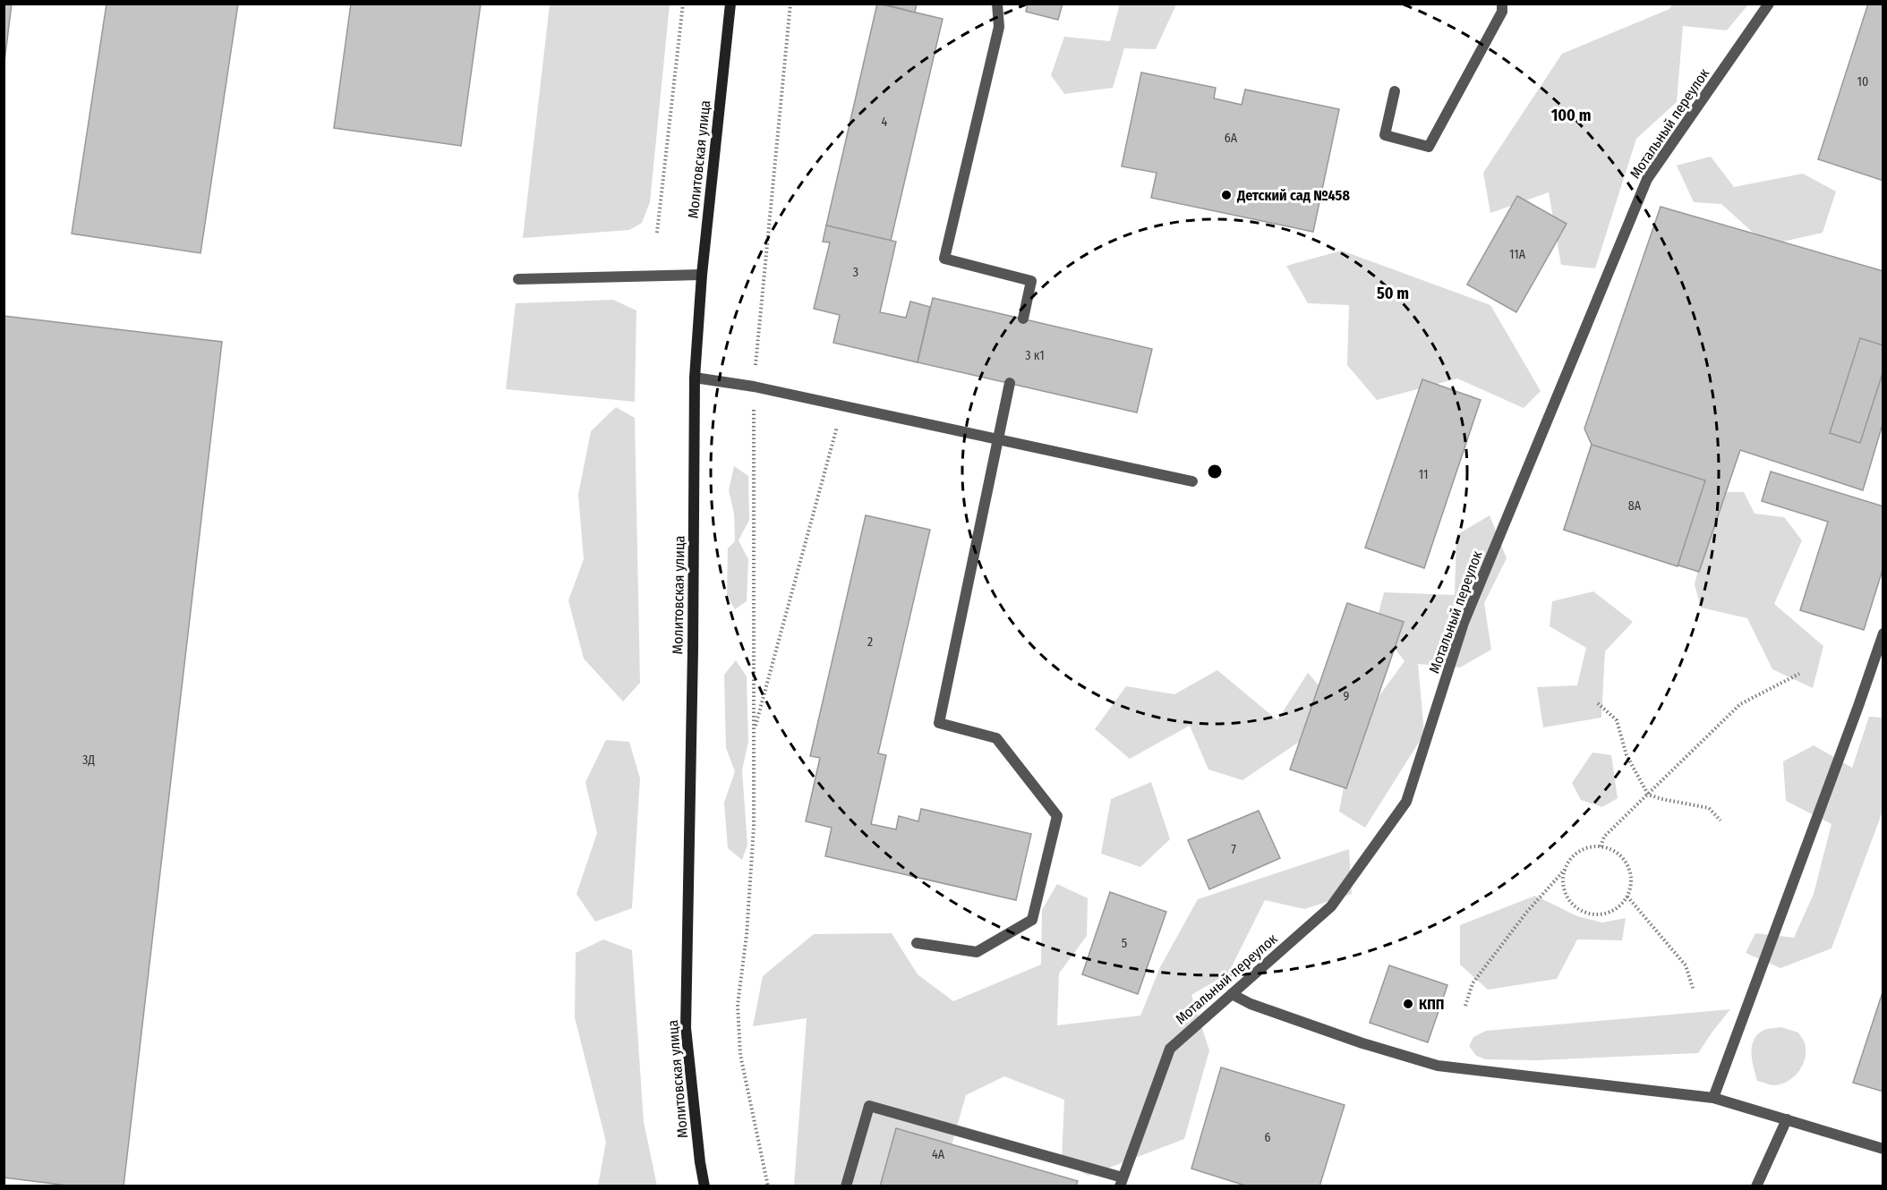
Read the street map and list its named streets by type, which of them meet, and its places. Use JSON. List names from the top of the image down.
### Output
{
  "streets": {
    "street": ["Мотальный переулок", "Молитовская улица"]
  },
  "places": ["Детский сад №458", "КПП"],
  "house_numbers": [
    "10",
    "4",
    "6А",
    "11А",
    "3",
    "3 к1",
    "11",
    "8А",
    "2",
    "9",
    "3Д",
    "7",
    "5",
    "6",
    "4А"
  ],
  "rings": ["100 m", "50 m"]
}
